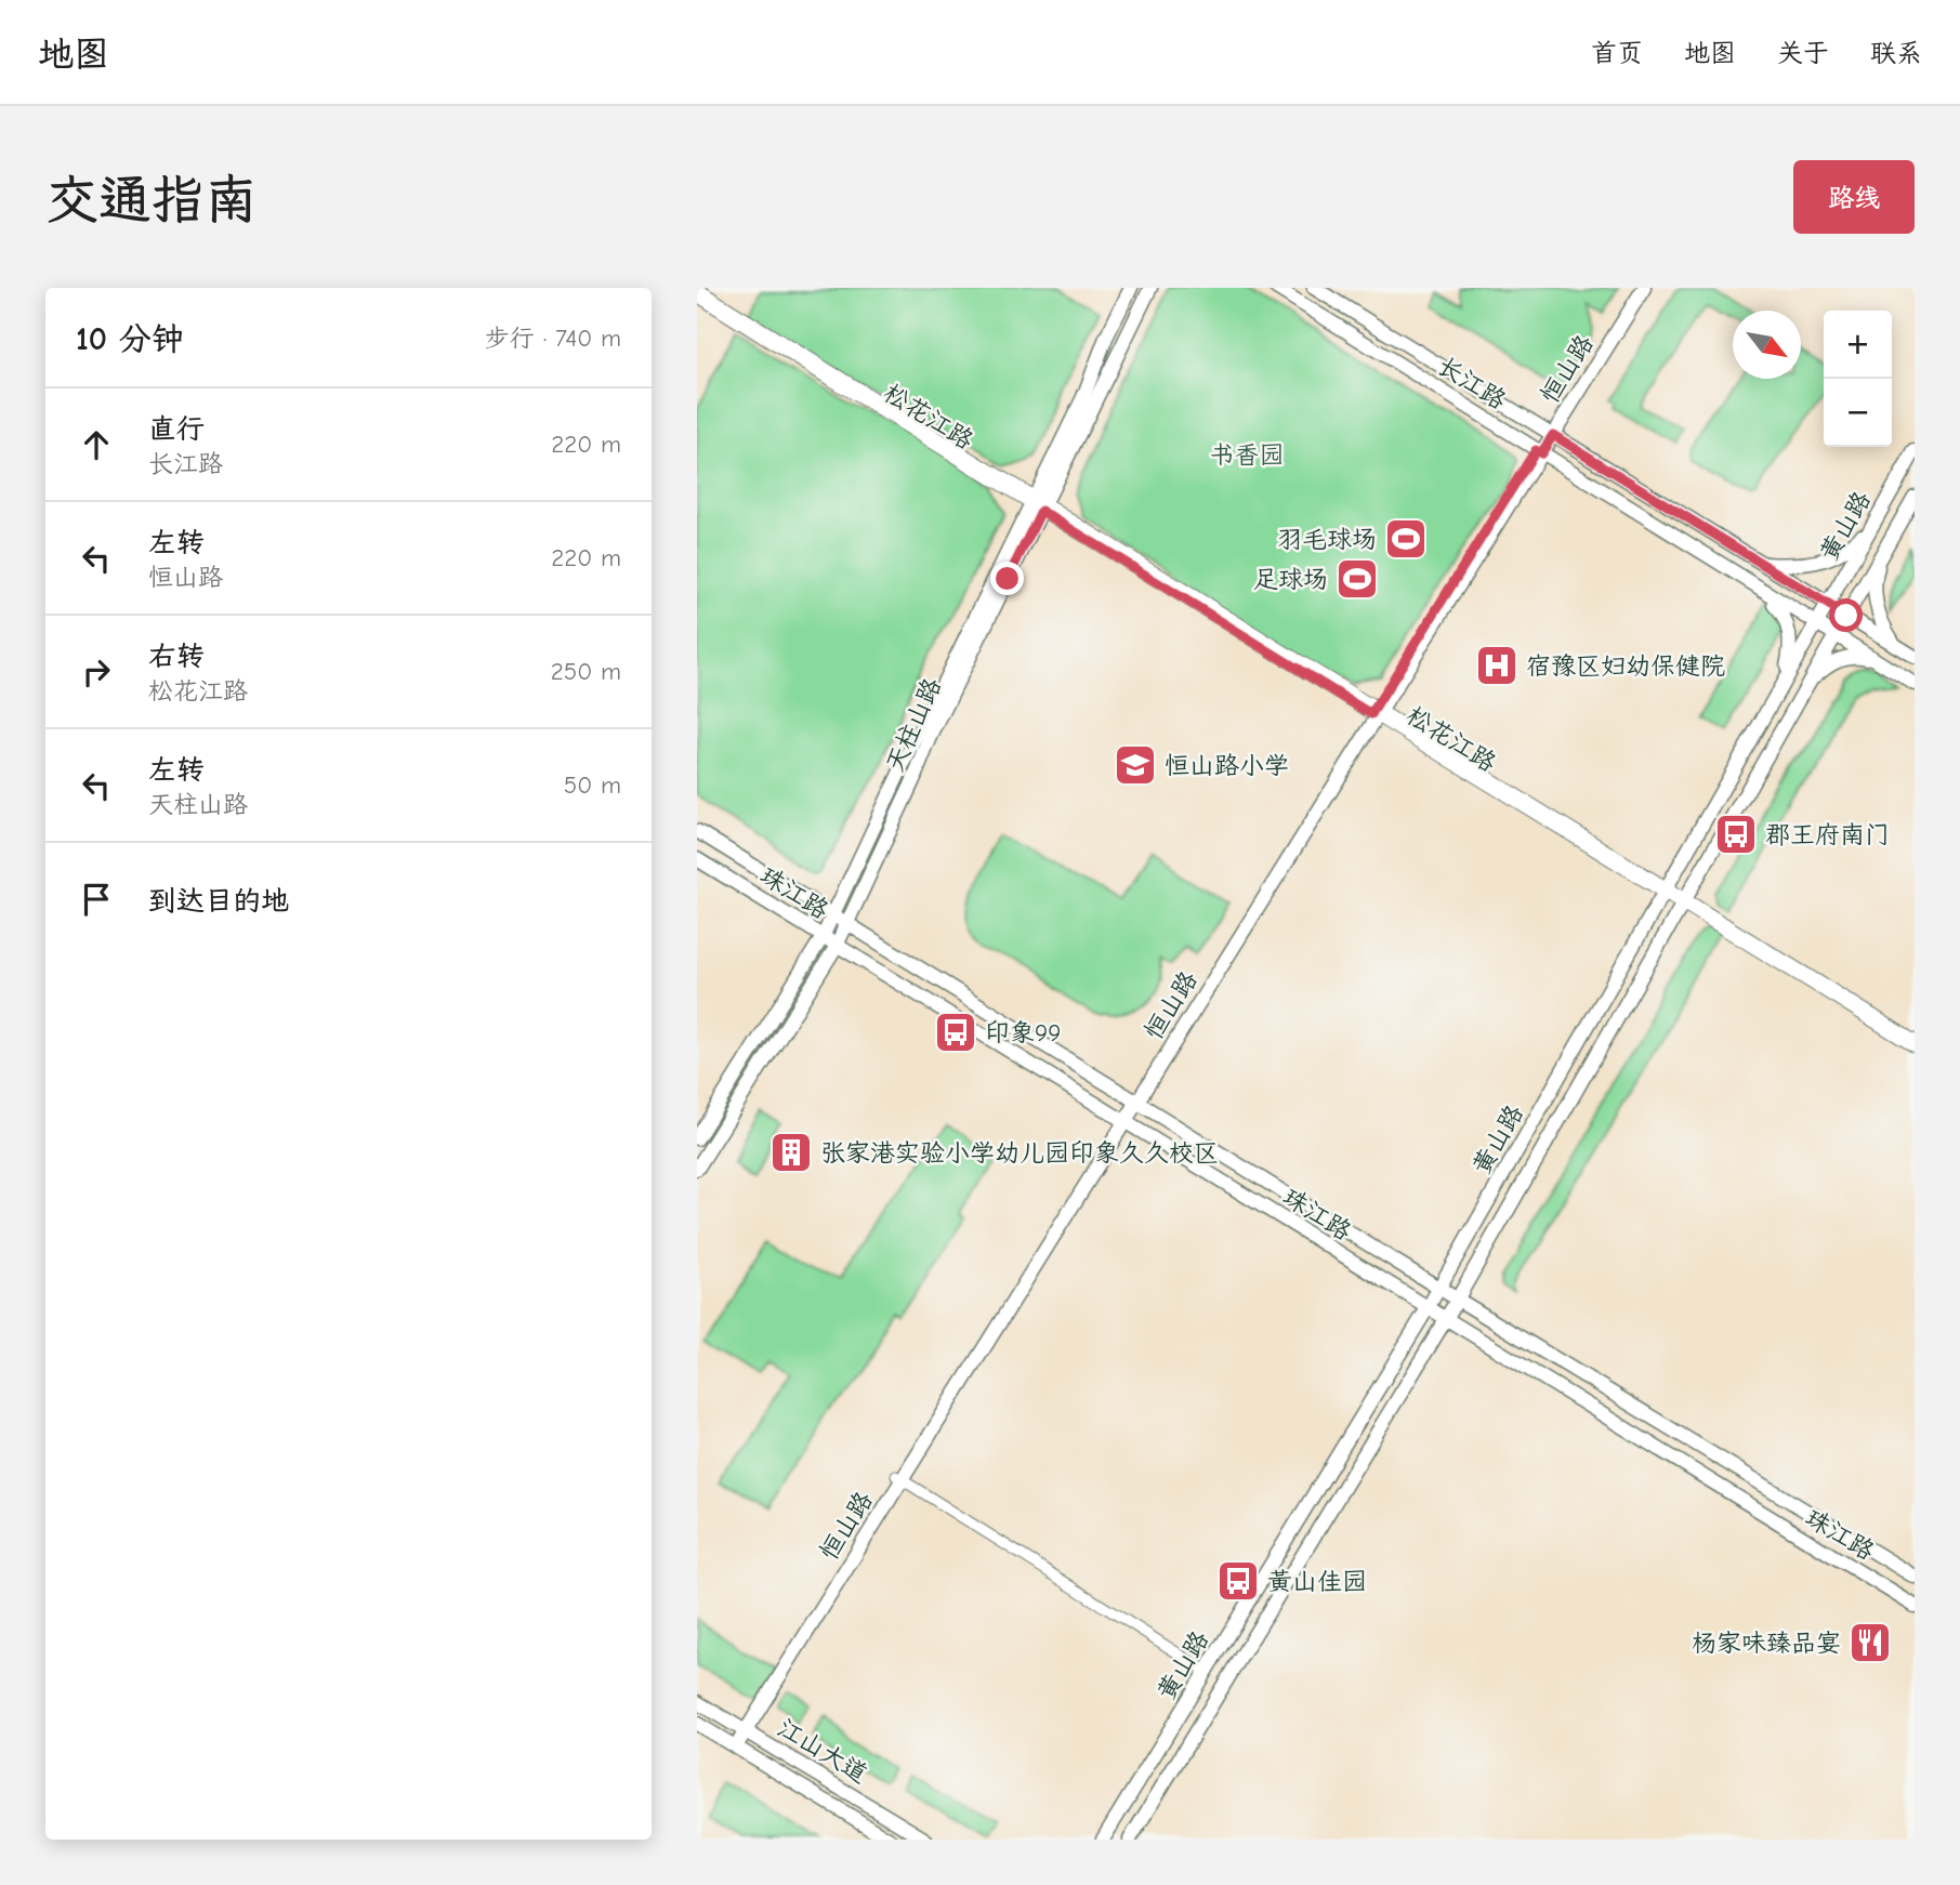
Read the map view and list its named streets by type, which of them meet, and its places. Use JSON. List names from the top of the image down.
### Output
{
  "streets": {
    "street": [
      "恒山路",
      "长江路",
      "松花江路",
      "黄山路",
      "天柱山路",
      "珠江路",
      "江山大道"
    ]
  },
  "crossings": [
    ["恒山路", "长江路"],
    ["恒山路", "松花江路"],
    ["恒山路", "珠江路"],
    ["恒山路", "江山大道"],
    ["长江路", "黄山路"],
    ["松花江路", "黄山路"],
    ["松花江路", "天柱山路"],
    ["黄山路", "珠江路"],
    ["天柱山路", "珠江路"]
  ],
  "parks": ["书香园"],
  "places": {
    "sports": ["羽毛球场", "足球场"],
    "hospital": ["宿豫区妇幼保健院"],
    "school or university": ["恒山路小学"],
    "bus stop": ["郡王府南门", "印象99", "黄山佳园"],
    "building": ["张家港实验小学幼儿园印象久久校区"],
    "restaurant": ["杨家味臻品宴"]
  },
  "north": "bottom right",
  "page": {
    "header": "地图",
    "nav": [
      "首页",
      "地图",
      "关于",
      "联系"
    ],
    "buttons": "路线",
    "title": "交通指南",
    "heading": ["10 分钟", "步行 · 740 m"],
    "map_buttons": ["+", "−"],
    "list": [
      ["直行", "长江路", "220 m"],
      ["左转", "恒山路", "220 m"],
      ["右转", "松花江路", "250 m"],
      ["左转", "天柱山路", "50 m"],
      "到达目的地"
    ]
  }
}
